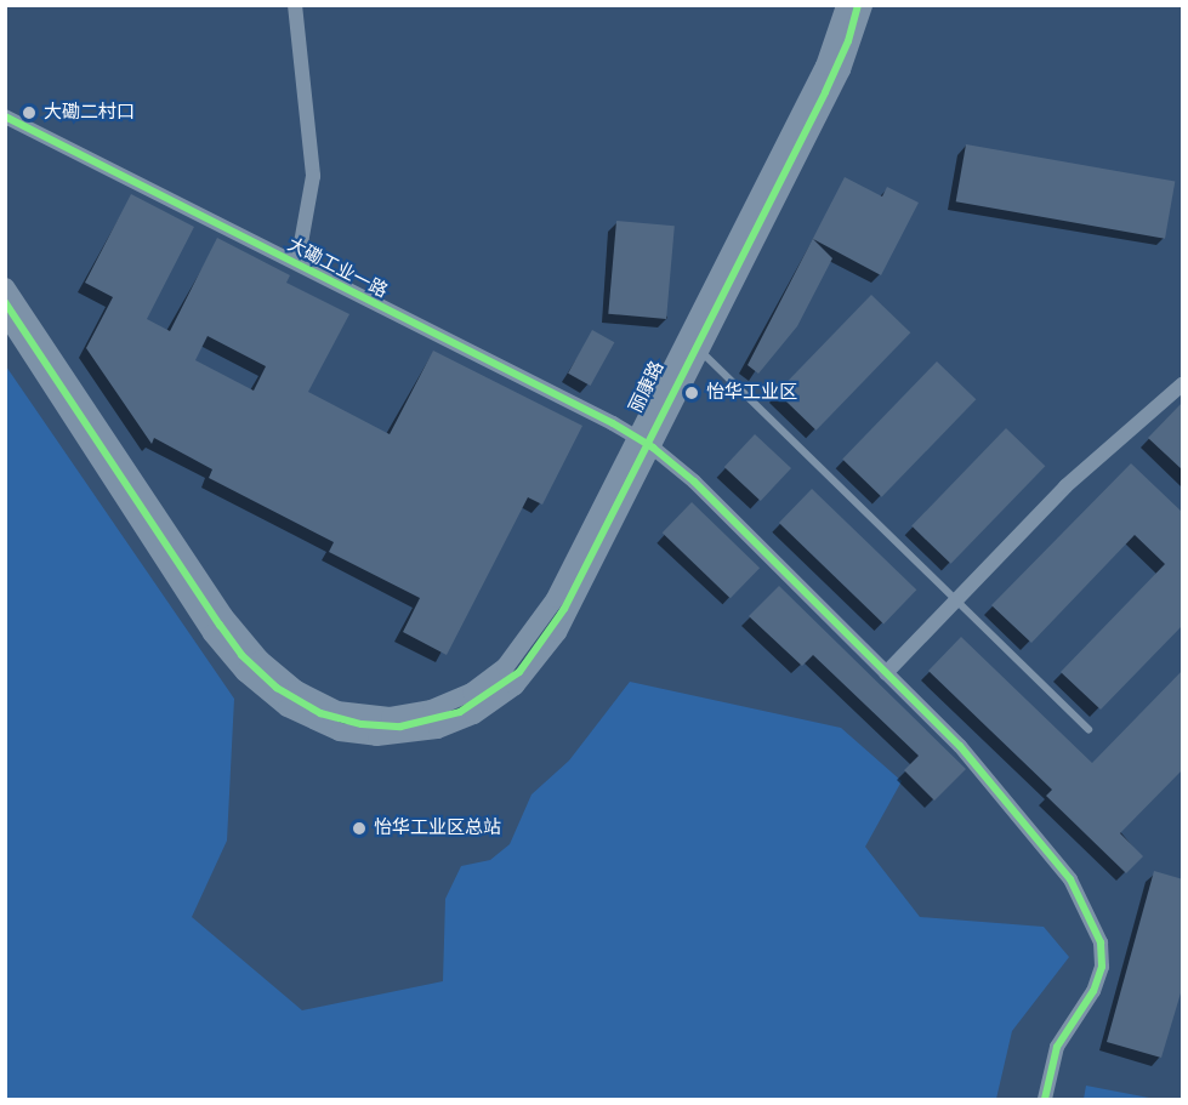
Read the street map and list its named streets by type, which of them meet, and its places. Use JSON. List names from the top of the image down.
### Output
{
  "streets": {
    "street": ["大磡工业一路", "丽康路"]
  },
  "crossings": [
    ["大磡工业一路", "丽康路"]
  ],
  "places": ["大磡二村口", "怡华工业区", "怡华工业区总站"]
}
